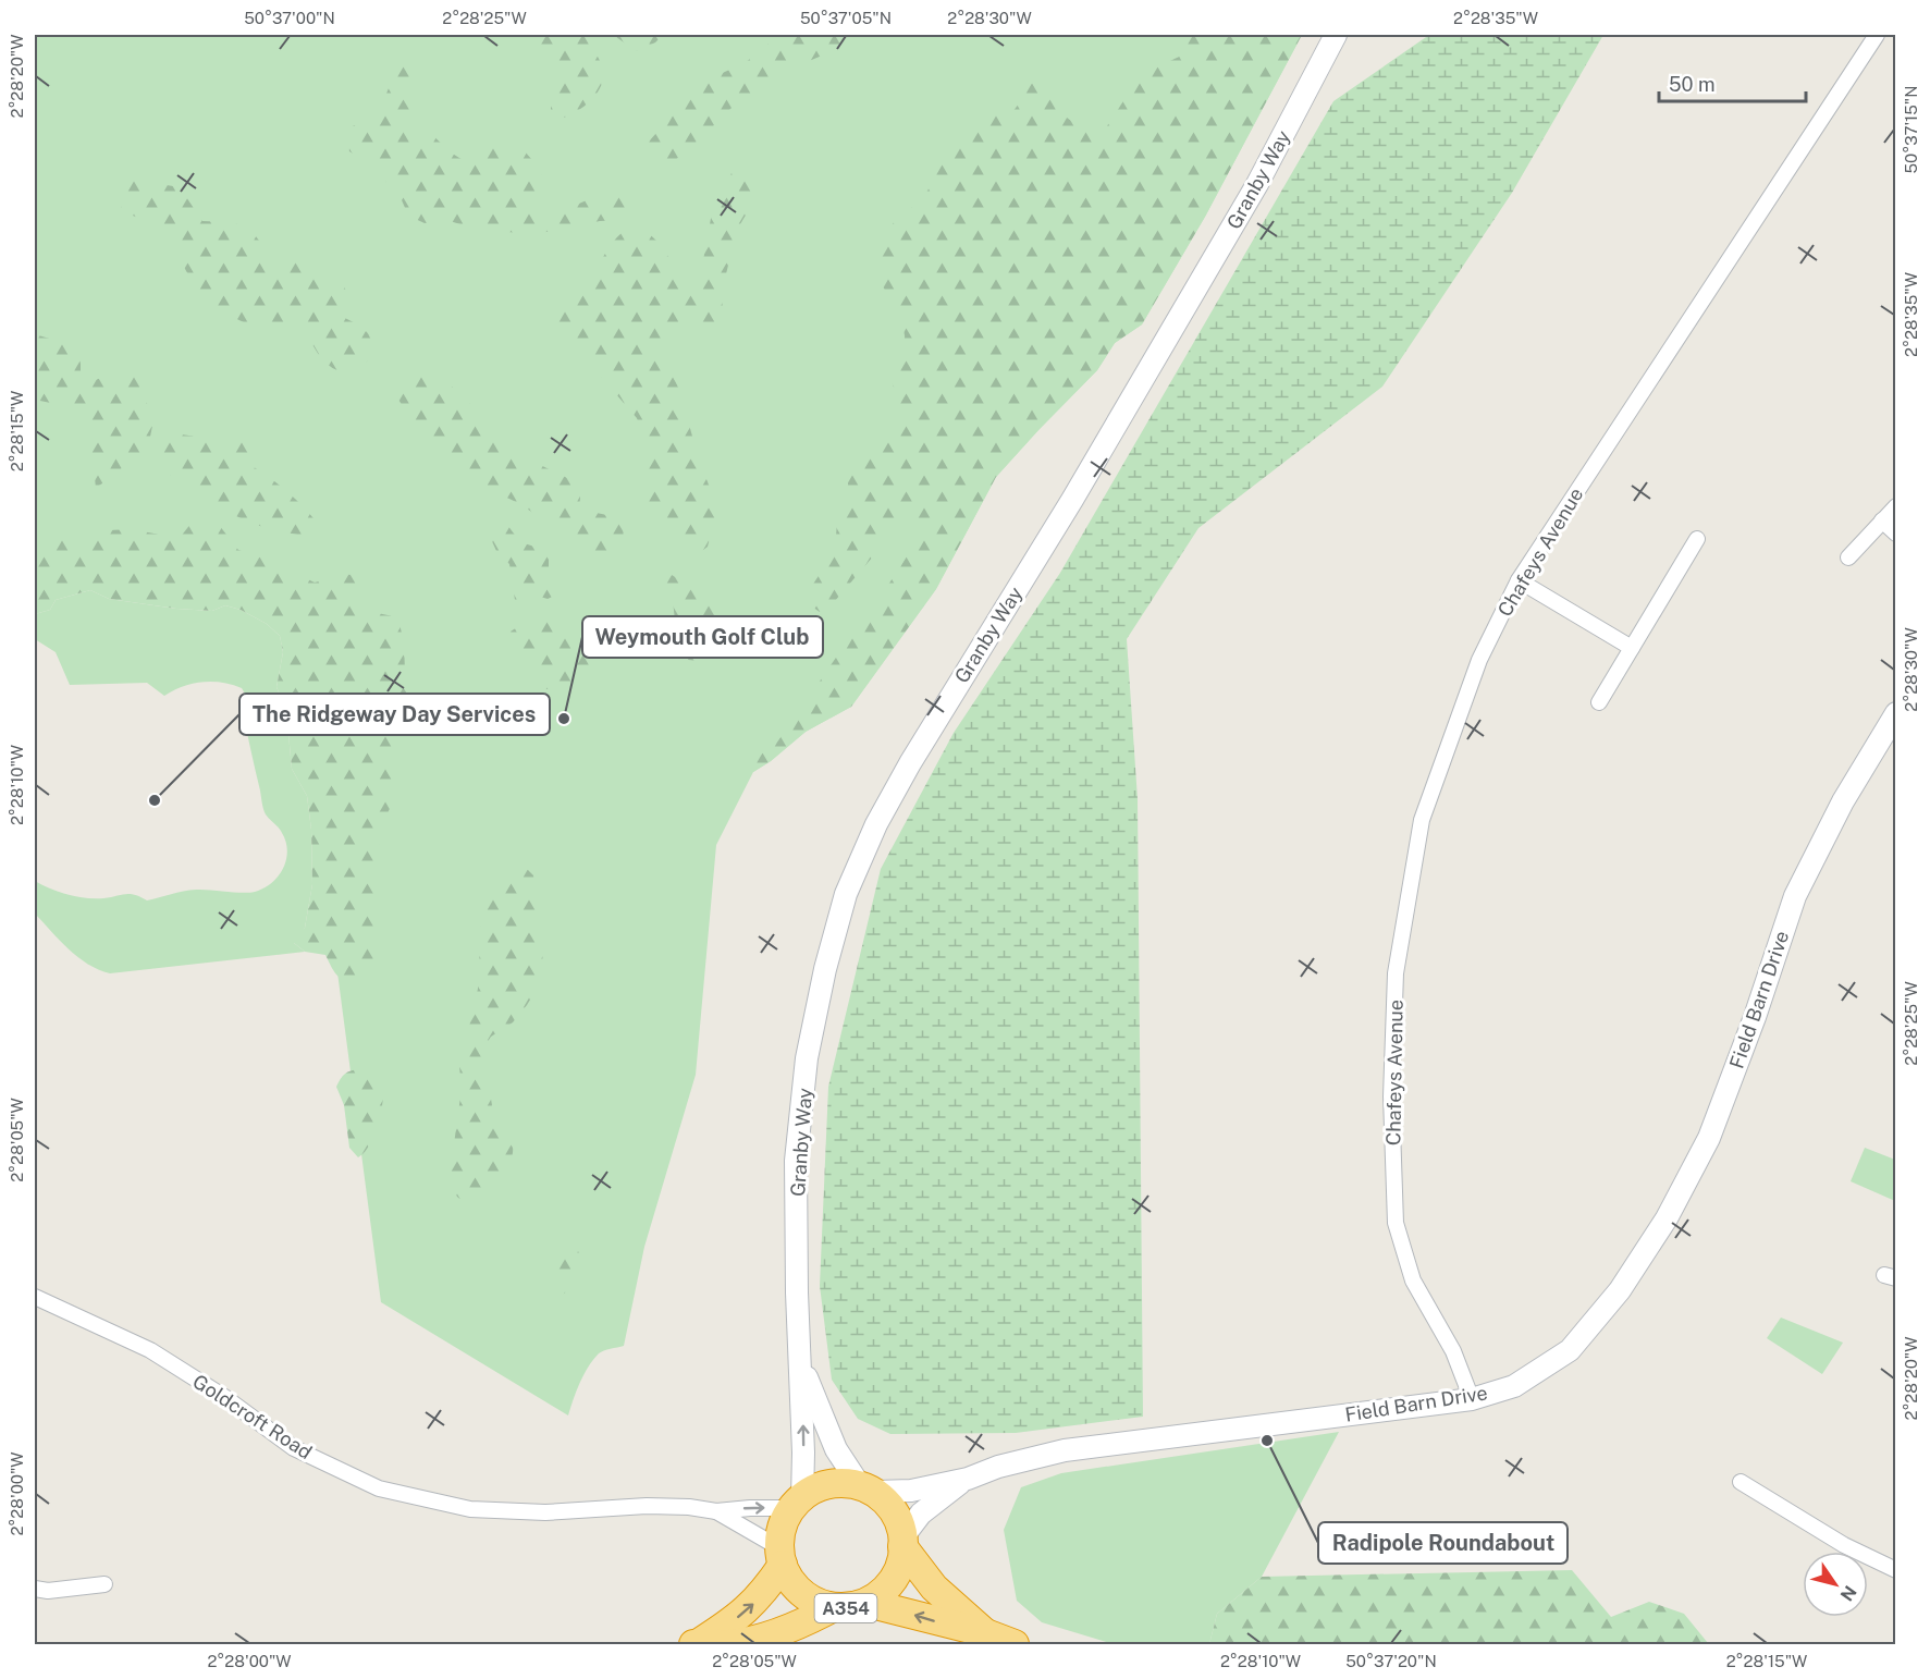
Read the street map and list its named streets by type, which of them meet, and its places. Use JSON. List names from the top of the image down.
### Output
{
  "streets": {
    "highway": ["A354"],
    "main road": ["Granby Way", "Field Barn Drive"],
    "street": ["Chafeys Avenue", "Goldcroft Road"]
  },
  "crossings": [
    ["Granby Way", "Field Barn Drive"],
    ["Granby Way", "Goldcroft Road"],
    ["Granby Way", "A354"],
    ["Chafeys Avenue", "Field Barn Drive"],
    ["Field Barn Drive", "Goldcroft Road"],
    ["Field Barn Drive", "A354"],
    ["Goldcroft Road", "A354"]
  ],
  "places": ["Weymouth Golf Club", "The Ridgeway Day Services", "Radipole Roundabout"],
  "scale_bar": "50 m",
  "north": "bottom right",
  "coordinates": [
    "50°37'00\"N",
    "2°28'25\"W",
    "50°37'05\"N",
    "2°28'30\"W",
    "2°28'35\"W",
    "2°28'20\"W",
    "50°37'15\"N",
    "2°28'15\"W",
    "2°28'10\"W",
    "2°28'05\"W",
    "2°28'00\"W",
    "50°37'20\"N"
  ]
}
